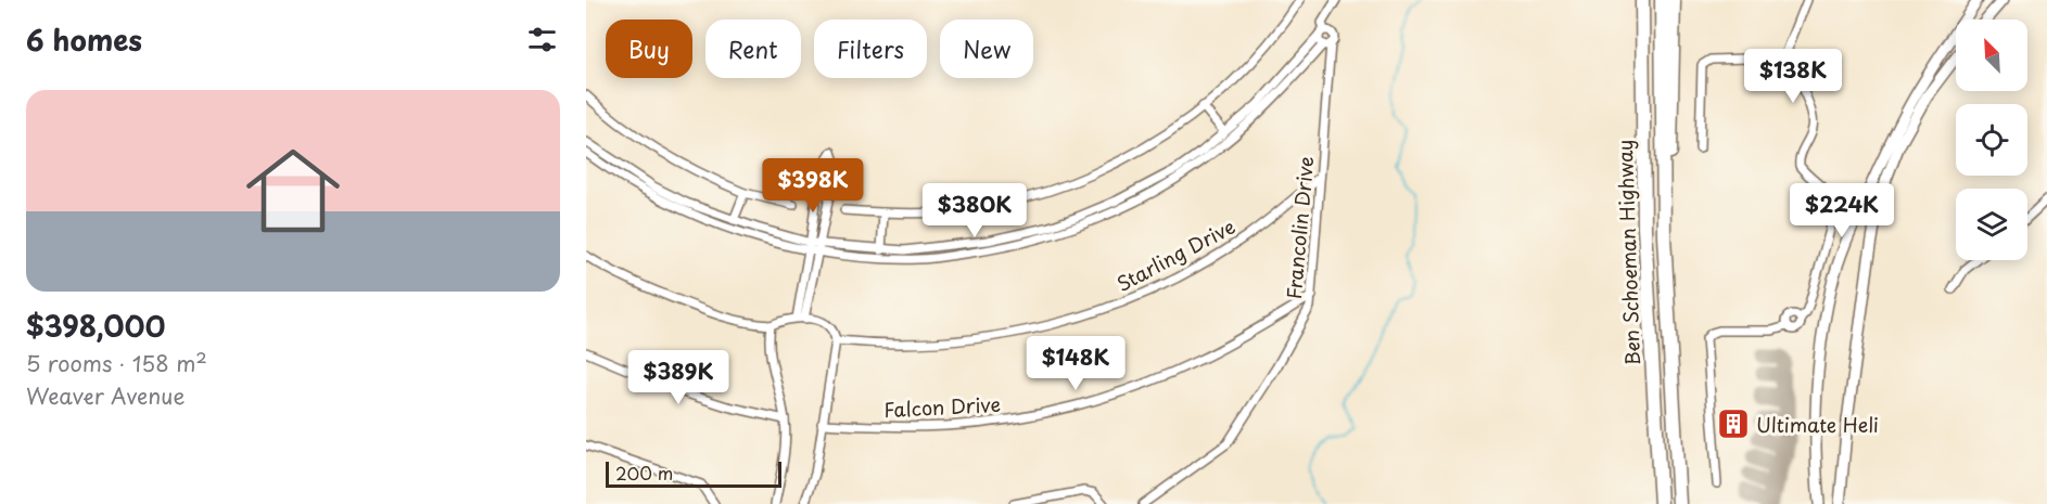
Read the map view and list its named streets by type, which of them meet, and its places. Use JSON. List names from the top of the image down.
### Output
{
  "streets": {
    "highway": ["Ben Schoeman Highway"],
    "street": ["Francolin Drive", "Starling Drive", "Falcon Drive"]
  },
  "crossings": [
    ["Francolin Drive", "Starling Drive"],
    ["Francolin Drive", "Falcon Drive"]
  ],
  "places": {
    "building": ["Ultimate Heli"]
  },
  "scale_bar": "200 m",
  "north": "top left",
  "page": {
    "heading": "6 homes",
    "chip": [
      "Buy",
      "Rent",
      "Filters",
      "New"
    ],
    "price": [
      "$138K",
      "$398K",
      "$380K",
      "$224K",
      "$148K",
      "$389K"
    ],
    "list": [
      {
        "name": "$398,000",
        "note": "5 rooms · 158 m² · Weaver Avenue"
      }
    ],
    "scale": "200 m"
  }
}
